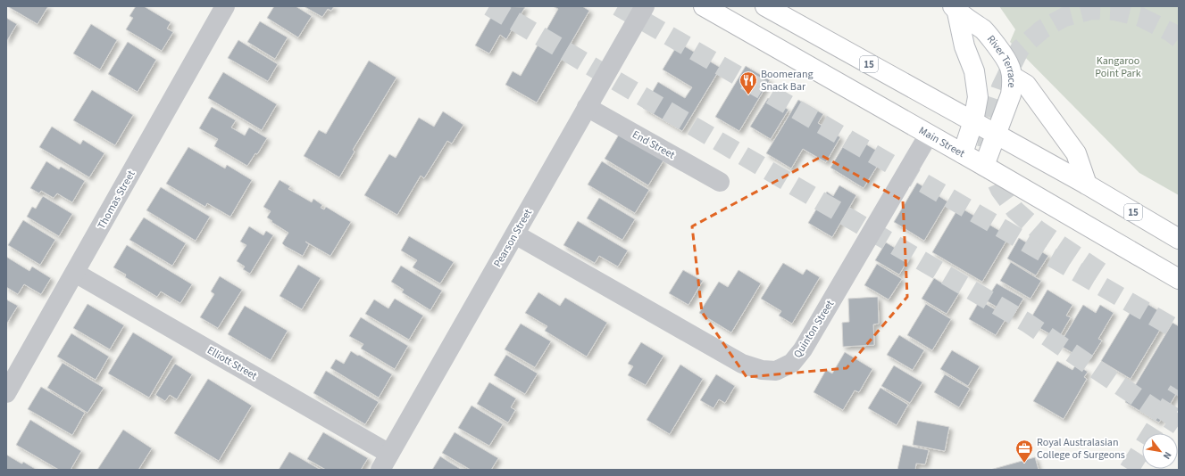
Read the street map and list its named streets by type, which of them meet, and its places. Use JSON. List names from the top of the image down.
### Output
{
  "streets": {
    "main road": ["River Terrace", "15", "Main Street"],
    "street": [
      "End Street",
      "Thomas Street",
      "Pearson Street",
      "Quinton Street",
      "Elliott Street"
    ]
  },
  "crossings": [
    ["River Terrace", "15"],
    ["River Terrace", "Main Street"],
    ["Main Street", "Quinton Street"],
    ["End Street", "Pearson Street"],
    ["Thomas Street", "Elliott Street"],
    ["Pearson Street", "Quinton Street"],
    ["Pearson Street", "Elliott Street"]
  ],
  "parks": ["Kangaroo Point Park"],
  "places": {
    "restaurant": ["Boomerang Snack Bar"],
    "office": ["Royal Australasian College of Surgeons"]
  },
  "north": "bottom right"
}
